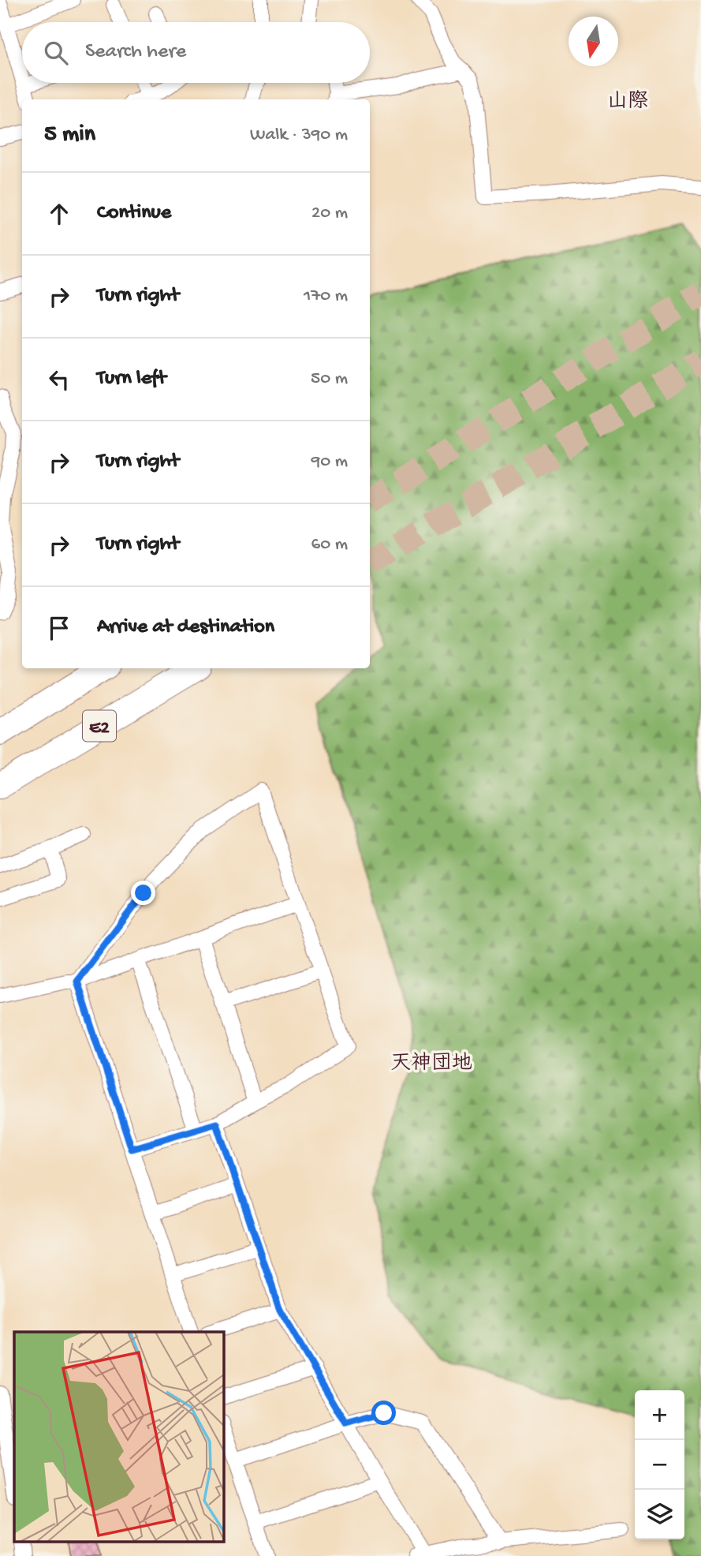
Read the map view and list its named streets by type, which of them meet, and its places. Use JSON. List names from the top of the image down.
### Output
{
  "streets": {
    "highway": ["E2"]
  },
  "districts": ["山際", "天神団地"],
  "north": "bottom",
  "page": {
    "search": "Search here",
    "heading": ["5 min", "Walk · 390 m"],
    "list": [
      ["Continue", "20 m"],
      ["Turn right", "170 m"],
      ["Turn left", "50 m"],
      ["Turn right", "90 m"],
      ["Turn right", "60 m"],
      "Arrive at destination"
    ],
    "map_buttons": ["+", "−"]
  }
}
